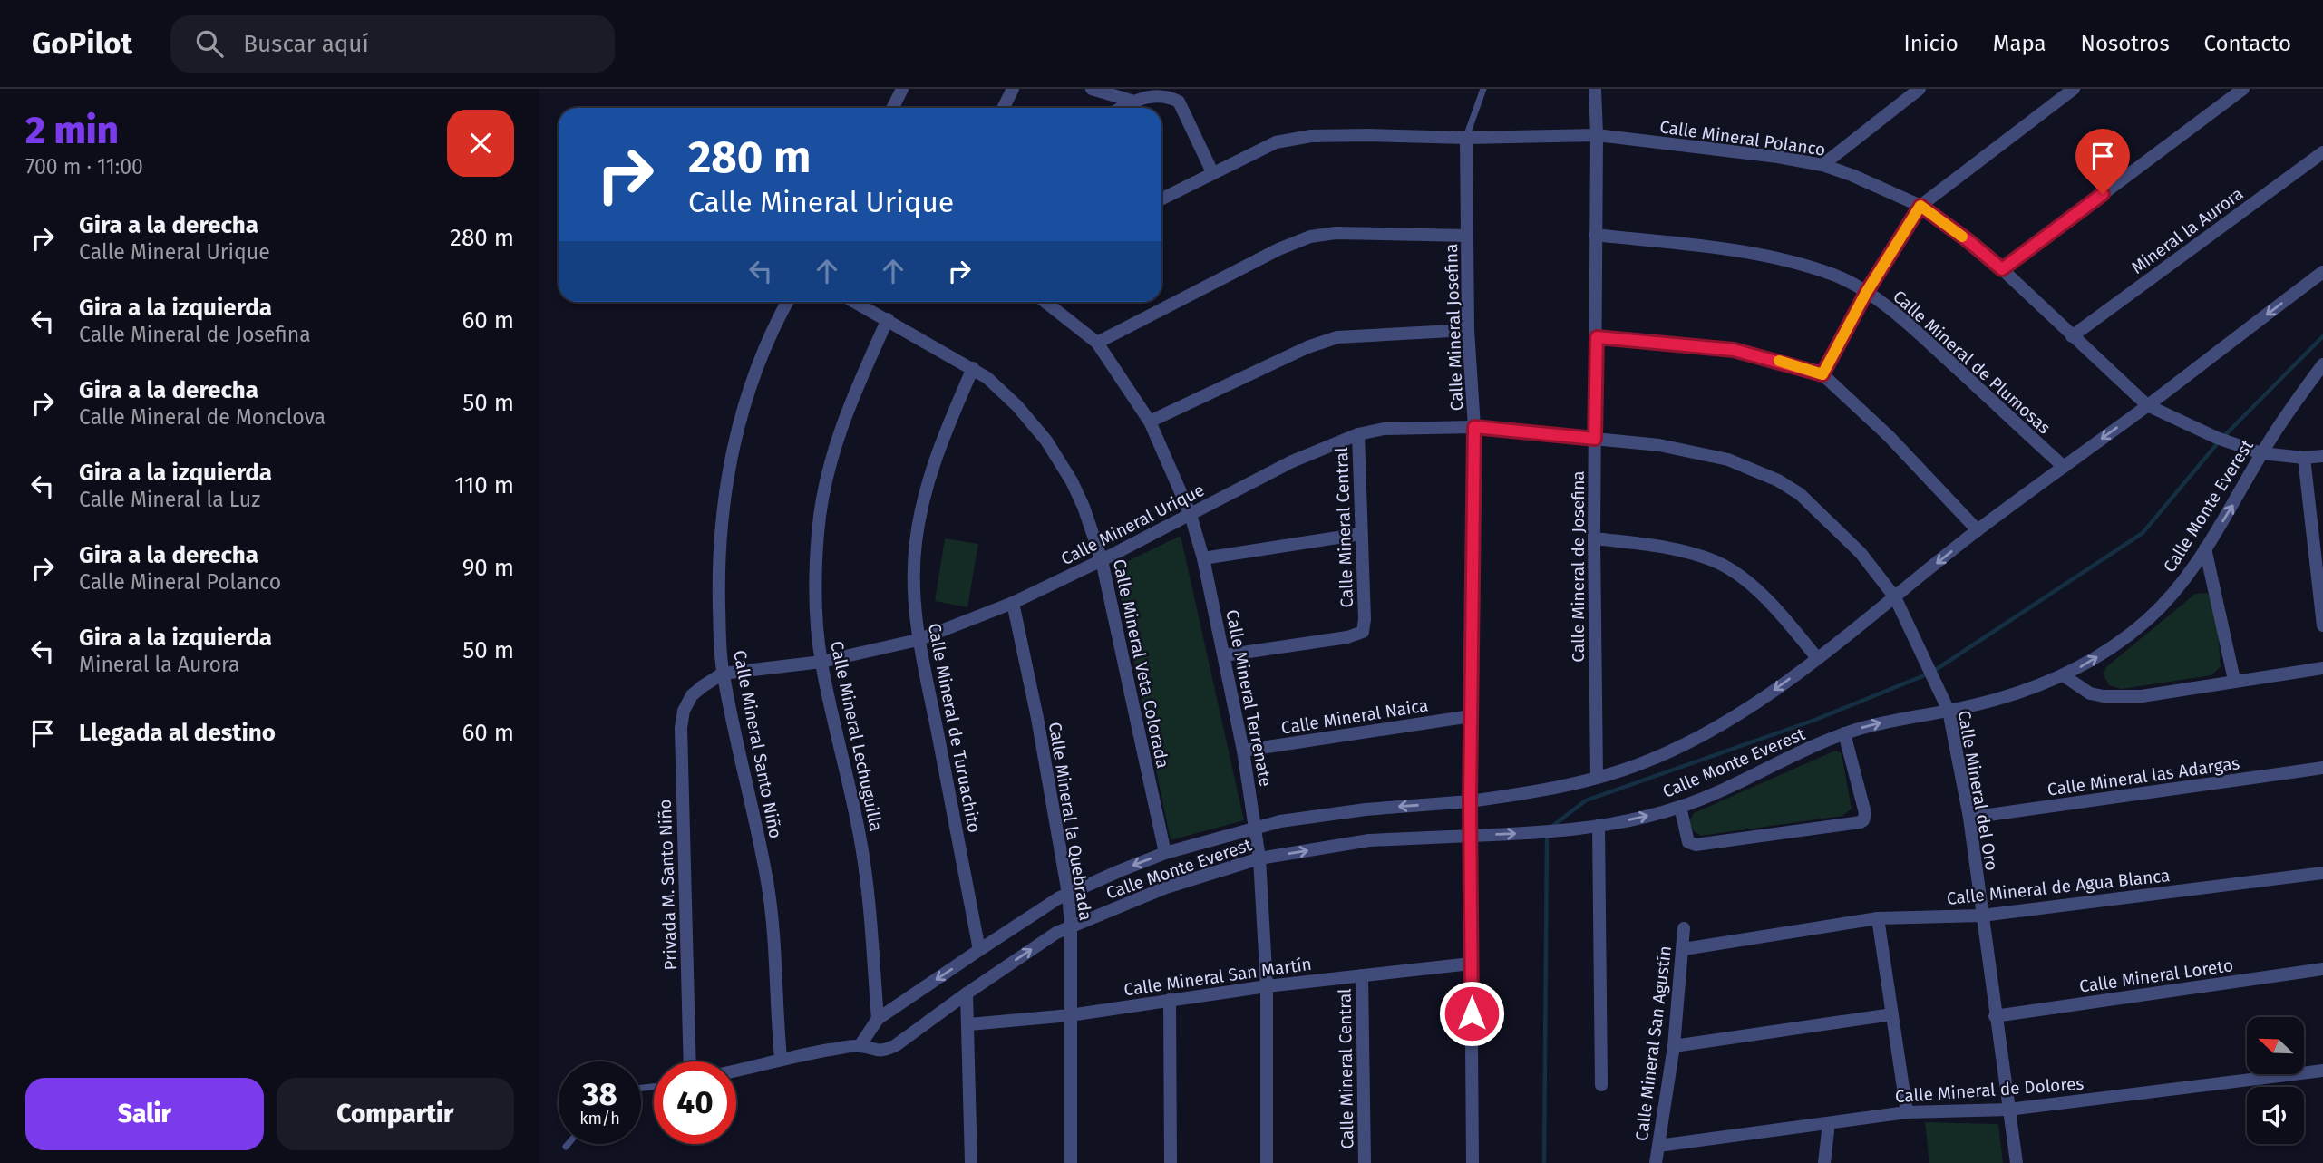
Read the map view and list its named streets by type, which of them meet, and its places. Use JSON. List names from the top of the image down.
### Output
{
  "streets": {
    "street": [
      "Calle Mineral Polanco",
      "Mineral la Aurora",
      "Calle Mineral Josefina",
      "Calle Mineral de Plumosas",
      "Calle Monte Everest",
      "Calle Mineral Urique",
      "Calle Mineral Central",
      "Calle Mineral de Josefina",
      "Calle Mineral Veta Colorada",
      "Calle Mineral Terrenate",
      "Calle Mineral Naica",
      "Calle Mineral de Turuachito",
      "Calle Mineral Lechuguilla",
      "Calle Mineral Santo Niño",
      "Calle Mineral las Adargas",
      "Calle Mineral del Oro",
      "Calle Mineral la Quebrada",
      "Privada M. Santo Niño",
      "Calle Mineral de Agua Blanca",
      "Calle Mineral Loreto",
      "Calle Mineral San Martín",
      "Calle Mineral San Agustín",
      "Calle Mineral de Dolores"
    ]
  },
  "crossings": [
    ["Calle Mineral Polanco", "Mineral la Aurora"],
    ["Calle Mineral Polanco", "Calle Mineral Josefina"],
    ["Calle Mineral Polanco", "Calle Monte Everest"],
    ["Calle Mineral Polanco", "Calle Mineral de Josefina"],
    ["Calle Mineral Josefina", "Calle Monte Everest"],
    ["Calle Mineral Josefina", "Calle Mineral Urique"],
    ["Calle Mineral Josefina", "Calle Mineral Naica"],
    ["Calle Mineral Josefina", "Calle Mineral San Martín"],
    ["Calle Mineral de Plumosas", "Calle Monte Everest"],
    ["Calle Mineral de Plumosas", "Calle Mineral de Josefina"],
    ["Calle Monte Everest", "Calle Mineral de Josefina"],
    ["Calle Monte Everest", "Calle Mineral Veta Colorada"],
    ["Calle Monte Everest", "Calle Mineral Terrenate"],
    ["Calle Monte Everest", "Calle Mineral de Turuachito"],
    ["Calle Monte Everest", "Calle Mineral Lechuguilla"],
    ["Calle Monte Everest", "Calle Mineral Santo Niño"],
    ["Calle Monte Everest", "Calle Mineral del Oro"],
    ["Calle Monte Everest", "Calle Mineral la Quebrada"],
    ["Calle Mineral Urique", "Calle Mineral Central"],
    ["Calle Mineral Urique", "Calle Mineral de Josefina"],
    ["Calle Mineral Urique", "Calle Mineral Veta Colorada"],
    ["Calle Mineral Urique", "Calle Mineral Terrenate"],
    ["Calle Mineral Urique", "Calle Mineral de Turuachito"],
    ["Calle Mineral Urique", "Calle Mineral Lechuguilla"],
    ["Calle Mineral Urique", "Calle Mineral Santo Niño"],
    ["Calle Mineral Urique", "Calle Mineral del Oro"],
    ["Calle Mineral Urique", "Calle Mineral la Quebrada"],
    ["Calle Mineral Urique", "Privada M. Santo Niño"],
    ["Calle Mineral Central", "Calle Mineral Terrenate"],
    ["Calle Mineral Central", "Calle Mineral San Martín"],
    ["Calle Mineral de Josefina", "Calle Mineral del Oro"],
    ["Calle Mineral Veta Colorada", "Calle Mineral de Turuachito"],
    ["Calle Mineral Veta Colorada", "Calle Mineral Lechuguilla"],
    ["Calle Mineral Terrenate", "Calle Mineral Naica"],
    ["Calle Mineral Terrenate", "Calle Mineral San Martín"],
    ["Calle Mineral las Adargas", "Calle Mineral del Oro"],
    ["Calle Mineral del Oro", "Calle Mineral de Agua Blanca"],
    ["Calle Mineral del Oro", "Calle Mineral Loreto"],
    ["Calle Mineral del Oro", "Calle Mineral de Dolores"],
    ["Calle Mineral la Quebrada", "Calle Mineral San Martín"],
    ["Calle Mineral de Agua Blanca", "Calle Mineral San Agustín"],
    ["Calle Mineral San Agustín", "Calle Mineral de Dolores"]
  ],
  "north": "top left",
  "page": {
    "header": "GoPilot",
    "search": "Buscar aquí",
    "nav": [
      "Inicio",
      "Mapa",
      "Nosotros",
      "Contacto"
    ],
    "heading": ["2 min", "700 m · 11:00"],
    "turn": ["280 m", "Calle Mineral Urique"],
    "list": [
      {
        "name": "Gira a la derecha",
        "note": "Calle Mineral Urique",
        "value": "280 m"
      },
      {
        "name": "Gira a la izquierda",
        "note": "Calle Mineral de Josefina",
        "value": "60 m"
      },
      {
        "name": "Gira a la derecha",
        "note": "Calle Mineral de Monclova",
        "value": "50 m"
      },
      {
        "name": "Gira a la izquierda",
        "note": "Calle Mineral la Luz",
        "value": "110 m"
      },
      {
        "name": "Gira a la derecha",
        "note": "Calle Mineral Polanco",
        "value": "90 m"
      },
      {
        "name": "Gira a la izquierda",
        "note": "Mineral la Aurora",
        "value": "50 m"
      },
      {
        "name": "Llegada al destino",
        "value": "60 m"
      }
    ],
    "speed": "38 km/h",
    "limit": "40",
    "buttons": ["Salir", "Compartir"]
  }
}
